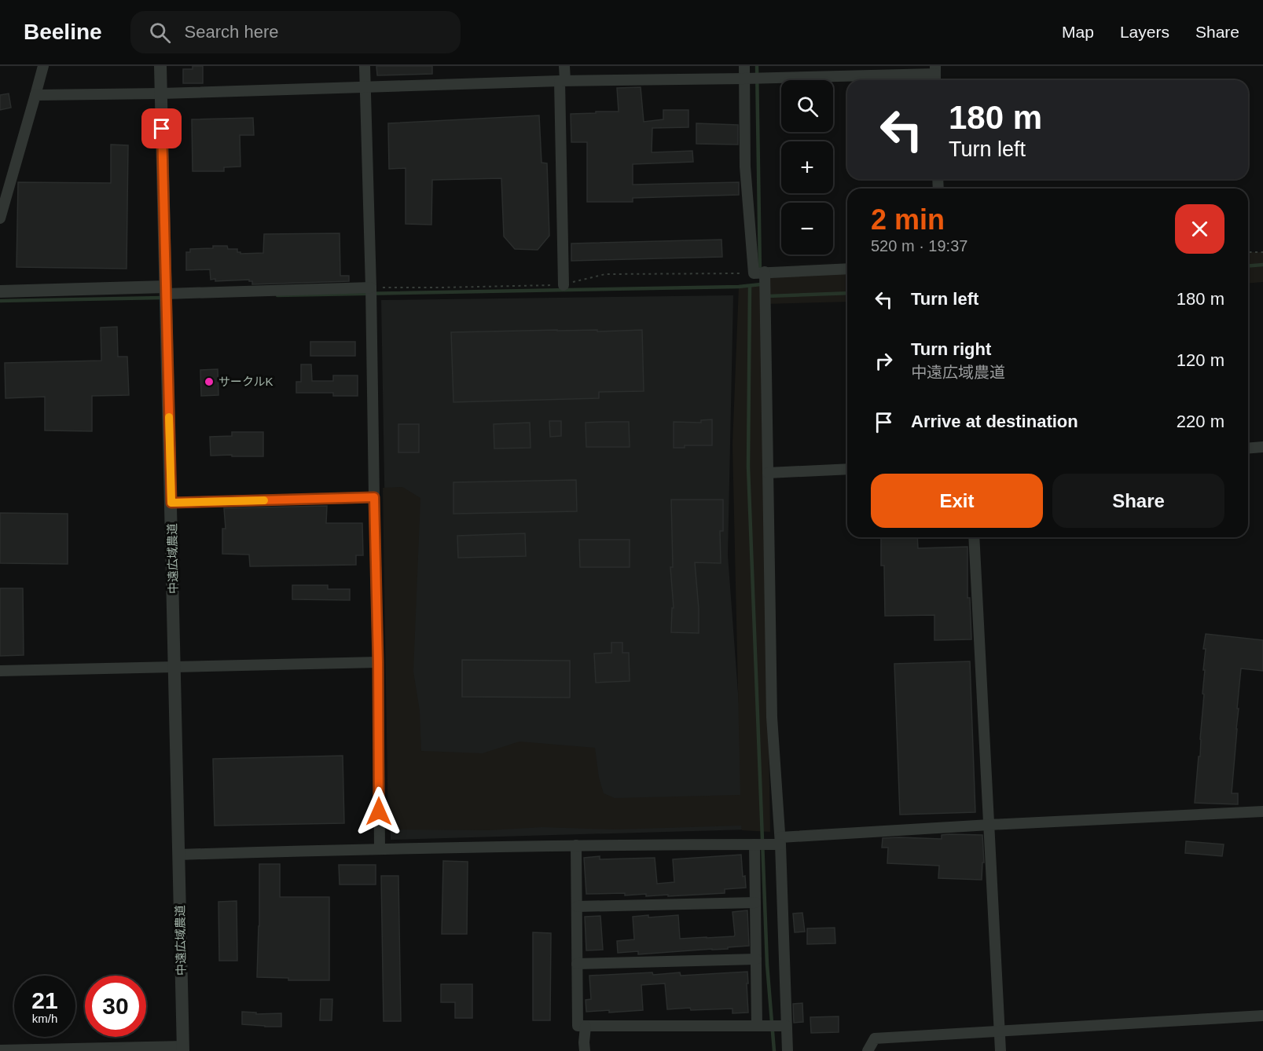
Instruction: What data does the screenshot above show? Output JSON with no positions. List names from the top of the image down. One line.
{"streets":{"street":["中遠広域農道"]},"places":["サークルK"],"page":{"header":"Beeline","search":"Search here","nav":["Map","Layers","Share"],"map_buttons":["+","−"],"turn":["180 m","Turn left"],"heading":["2 min","520 m · 19:37"],"list":[{"name":"Turn left","value":"180 m"},{"name":"Turn right","note":"中遠広域農道","value":"120 m"},{"name":"Arrive at destination","value":"220 m"}],"buttons":["Exit","Share"],"speed":"21 km/h","limit":"30"}}
